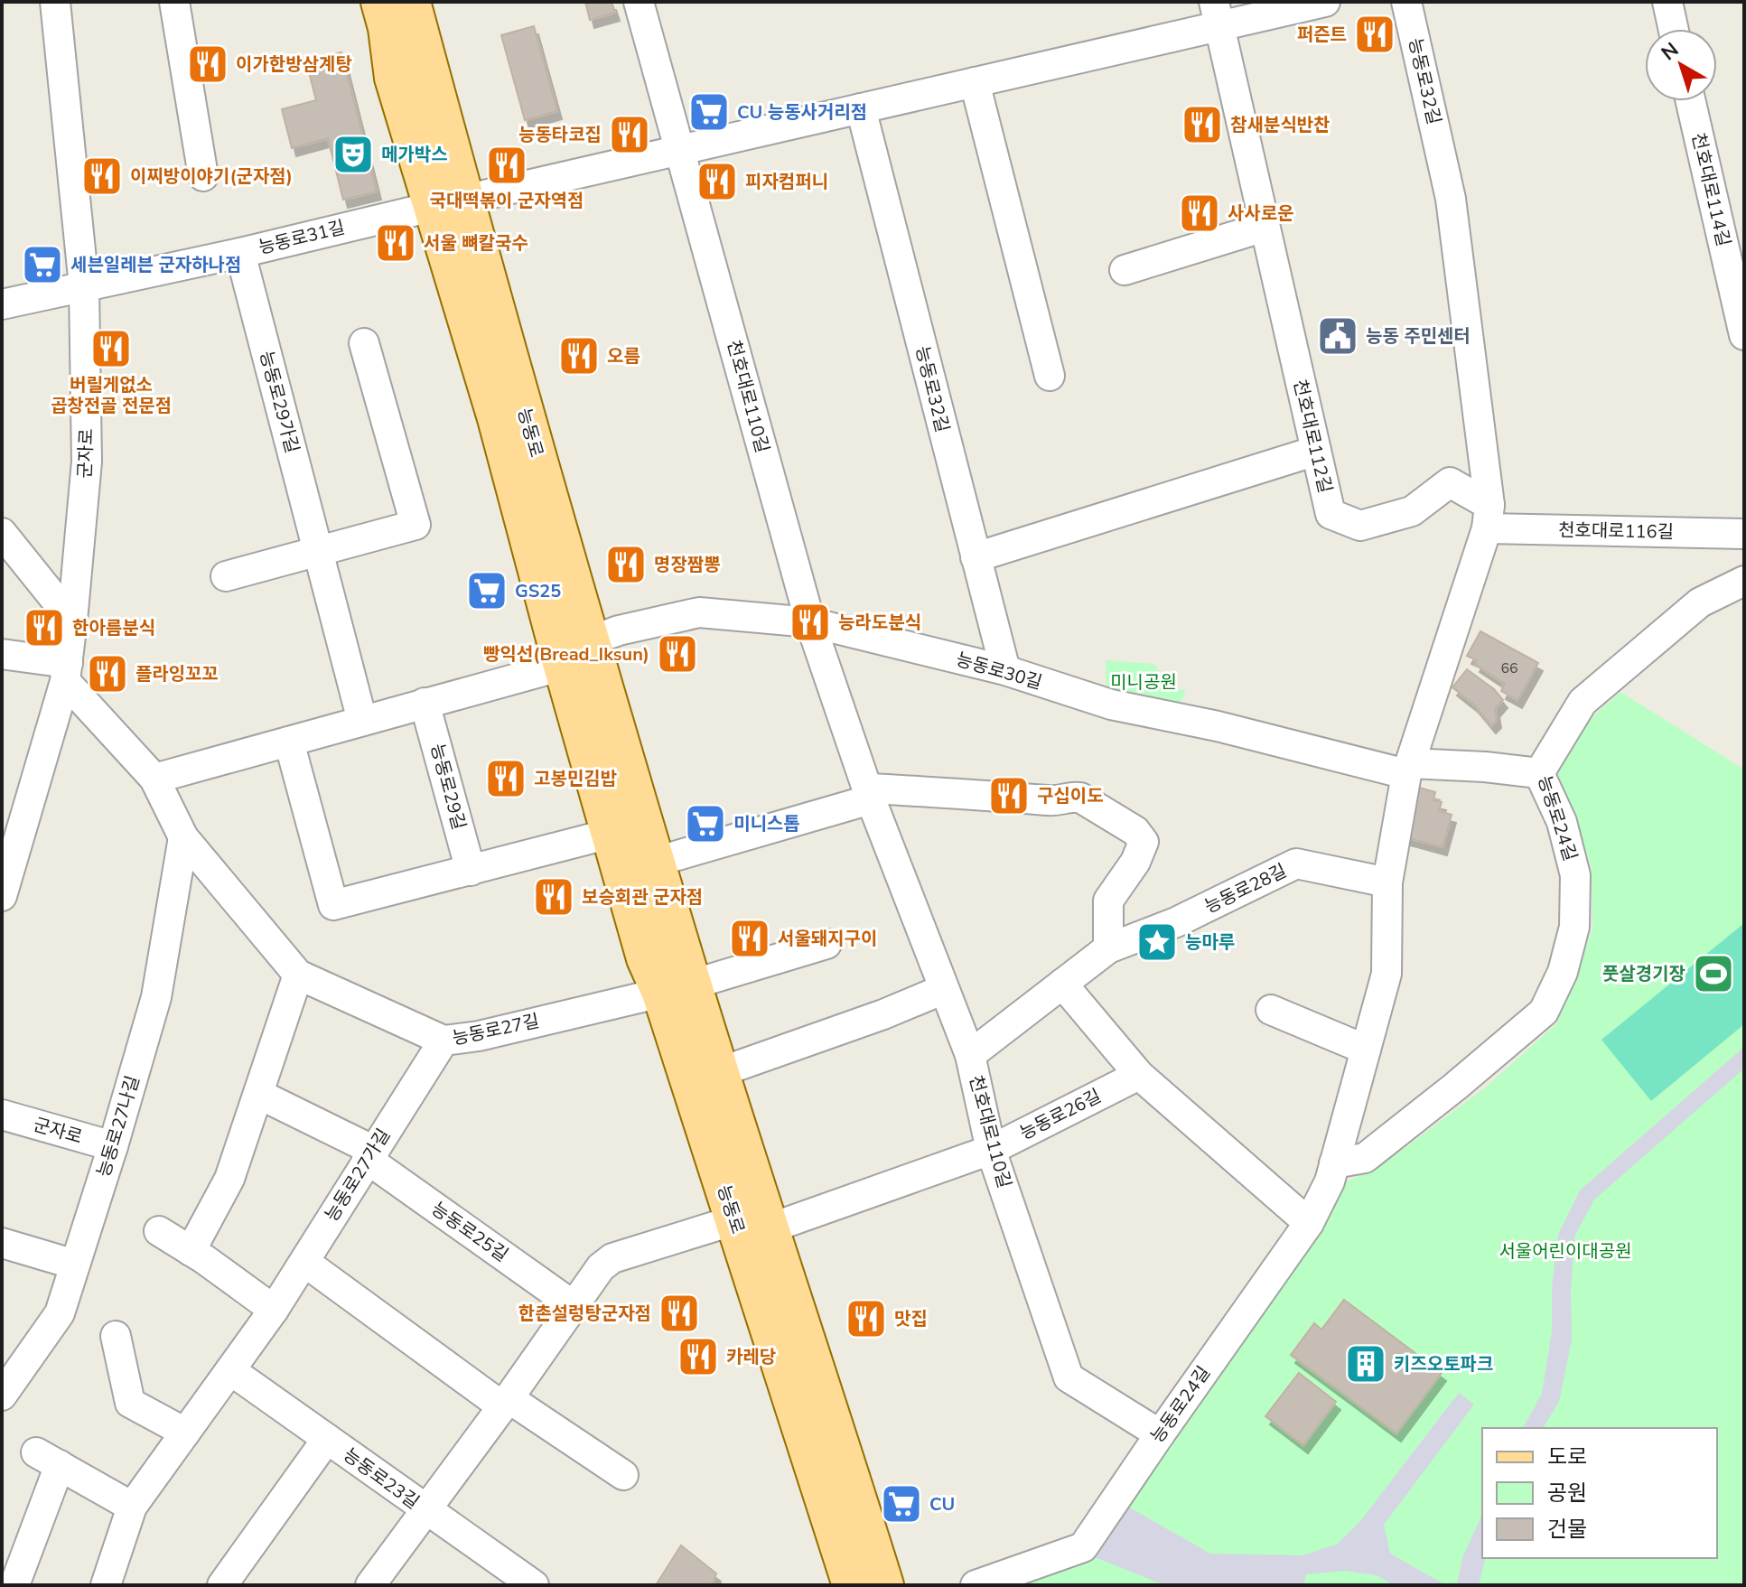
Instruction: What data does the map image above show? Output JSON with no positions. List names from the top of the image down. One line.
{"streets":{"main road":["능동로"],"street":["능동로32길","천호대로114길","능동로31길","천호대로110길","능동로29가길","천호대로112길","군자로","천호대로116길","능동로30길","능동로29길","능동로24길","능동로28길","능동로27길","능동로26길","능동로27나길","능동로27가길","능동로25길","능동로23길"]},"crossings":[["능동로32길","천호대로112길"],["능동로32길","천호대로116길"],["능동로32길","능동로30길"],["능동로32길","능동로24길"],["능동로31길","능동로29가길"],["능동로31길","능동로"],["능동로31길","군자로"],["천호대로110길","능동로30길"],["천호대로110길","능동로24길"],["천호대로110길","능동로28길"],["천호대로110길","능동로26길"],["능동로","능동로30길"],["능동로","능동로27길"],["능동로","능동로26길"],["천호대로112길","천호대로116길"],["천호대로112길","능동로24길"],["군자로","능동로27길"],["군자로","능동로27나길"],["천호대로116길","능동로24길"],["능동로30길","능동로24길"],["능동로24길","능동로28길"],["능동로27길","능동로27나길"],["능동로27길","능동로27가길"],["능동로27가길","능동로25길"],["능동로27가길","능동로23길"]],"parks":["미니공원","서울어린이대공원"],"places":{"restaurant":["퍼즌트","이가한방삼계탕","참새분식반찬","능동타코집","국대떡볶이 군자역점","이찌방이야기(군자점)","피자컴퍼니","사사로운","서울 뼈칼국수","버릴게없소 곱창전골 전문점","오름","명장짬뽕","능라도분식","한아름분식","빵익선(Bread_Iksun)","플라잉꼬꼬","고봉민김밥","구십이도","보승회관 군자점","서울돼지구이","한촌설렁탕군자점","맛집","카레당"],"supermarket":["CU 능동사거리점","세븐일레븐 군자하나점","GS25","미니스톱","CU"],"theatre":["메가박스"],"public building":["능동 주민센터"],"place":["능마루"],"sports":["풋살경기장"],"building":["키즈오토파크"]},"house_numbers":["66"],"legend":["도로","공원","건물"],"north":"top left"}
